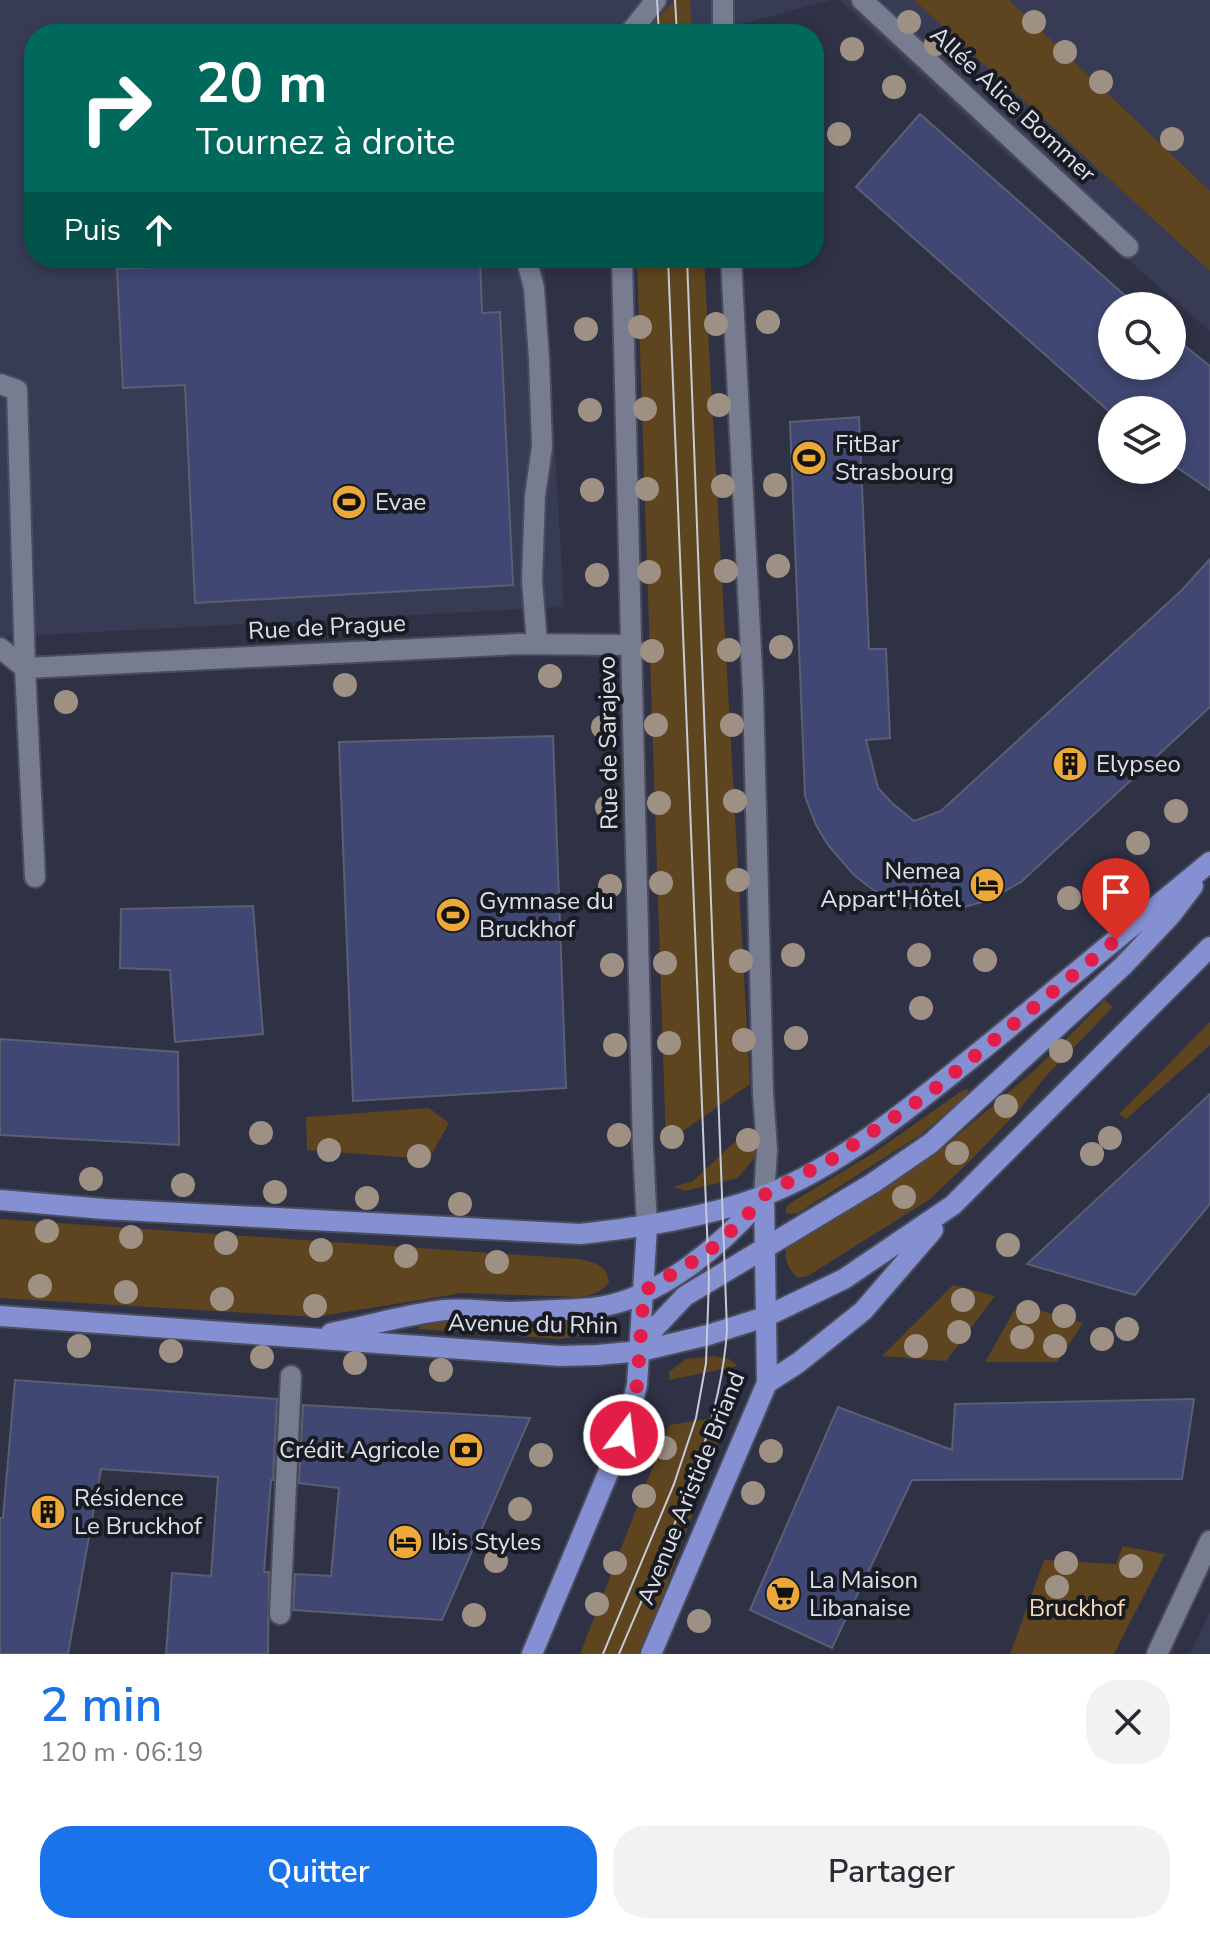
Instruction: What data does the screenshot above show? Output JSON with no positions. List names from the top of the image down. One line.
{"streets":{"main road":["Avenue du Rhin","Avenue Aristide Briand"],"street":["Allée Alice Bommer","Rue de Prague","Rue de Sarajevo"]},"crossings":[["Rue de Prague","Rue de Sarajevo"],["Avenue du Rhin","Avenue Aristide Briand"]],"parks":["Bruckhof"],"places":{"sports":["FitBar Strasbourg","Evae","Gymnase du Bruckhof"],"building":["Elypseo","Résidence Le Bruckhof"],"hotel":["Nemea Appart'Hôtel","Ibis Styles"],"bank":["Crédit Agricole"],"supermarket":["La Maison Libanaise"]},"page":{"turn":["20 m","Tournez à droite"],"then":"Puis","heading":["2 min","120 m · 06:19"],"buttons":["Quitter","Partager"]}}
